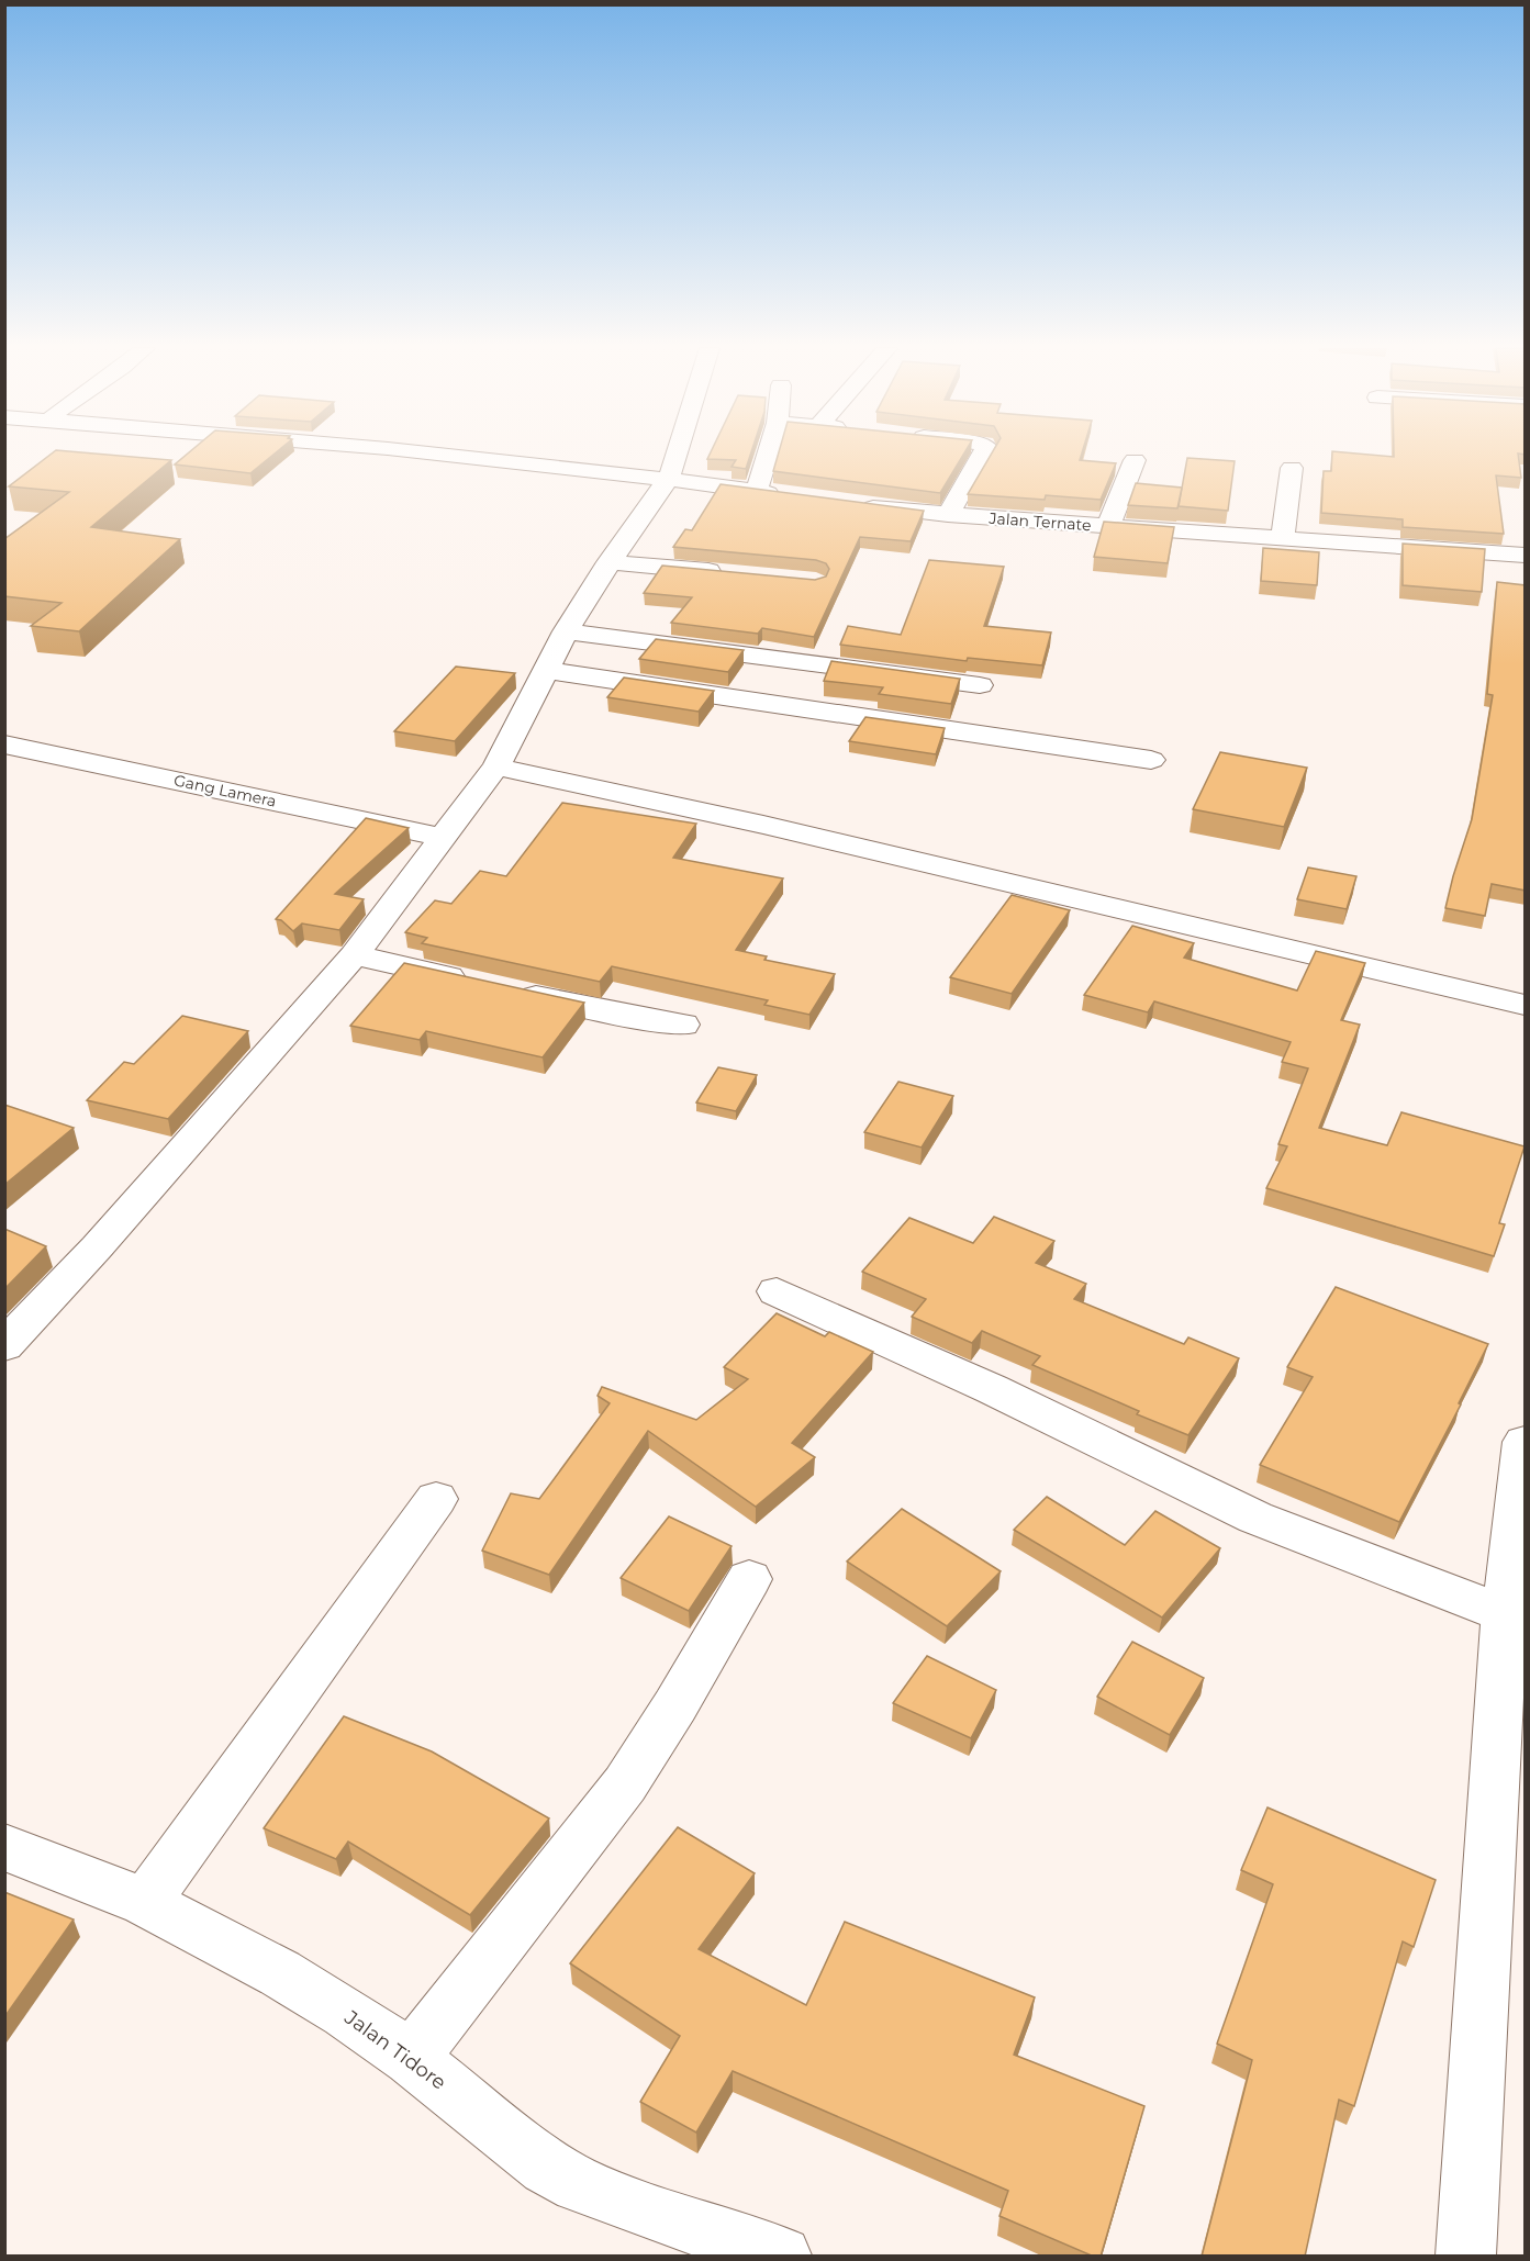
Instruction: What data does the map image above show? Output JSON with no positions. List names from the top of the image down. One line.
{"streets":{"street":["Jalan Ternate","Gang Lamera","Jalan Tidore"]}}
